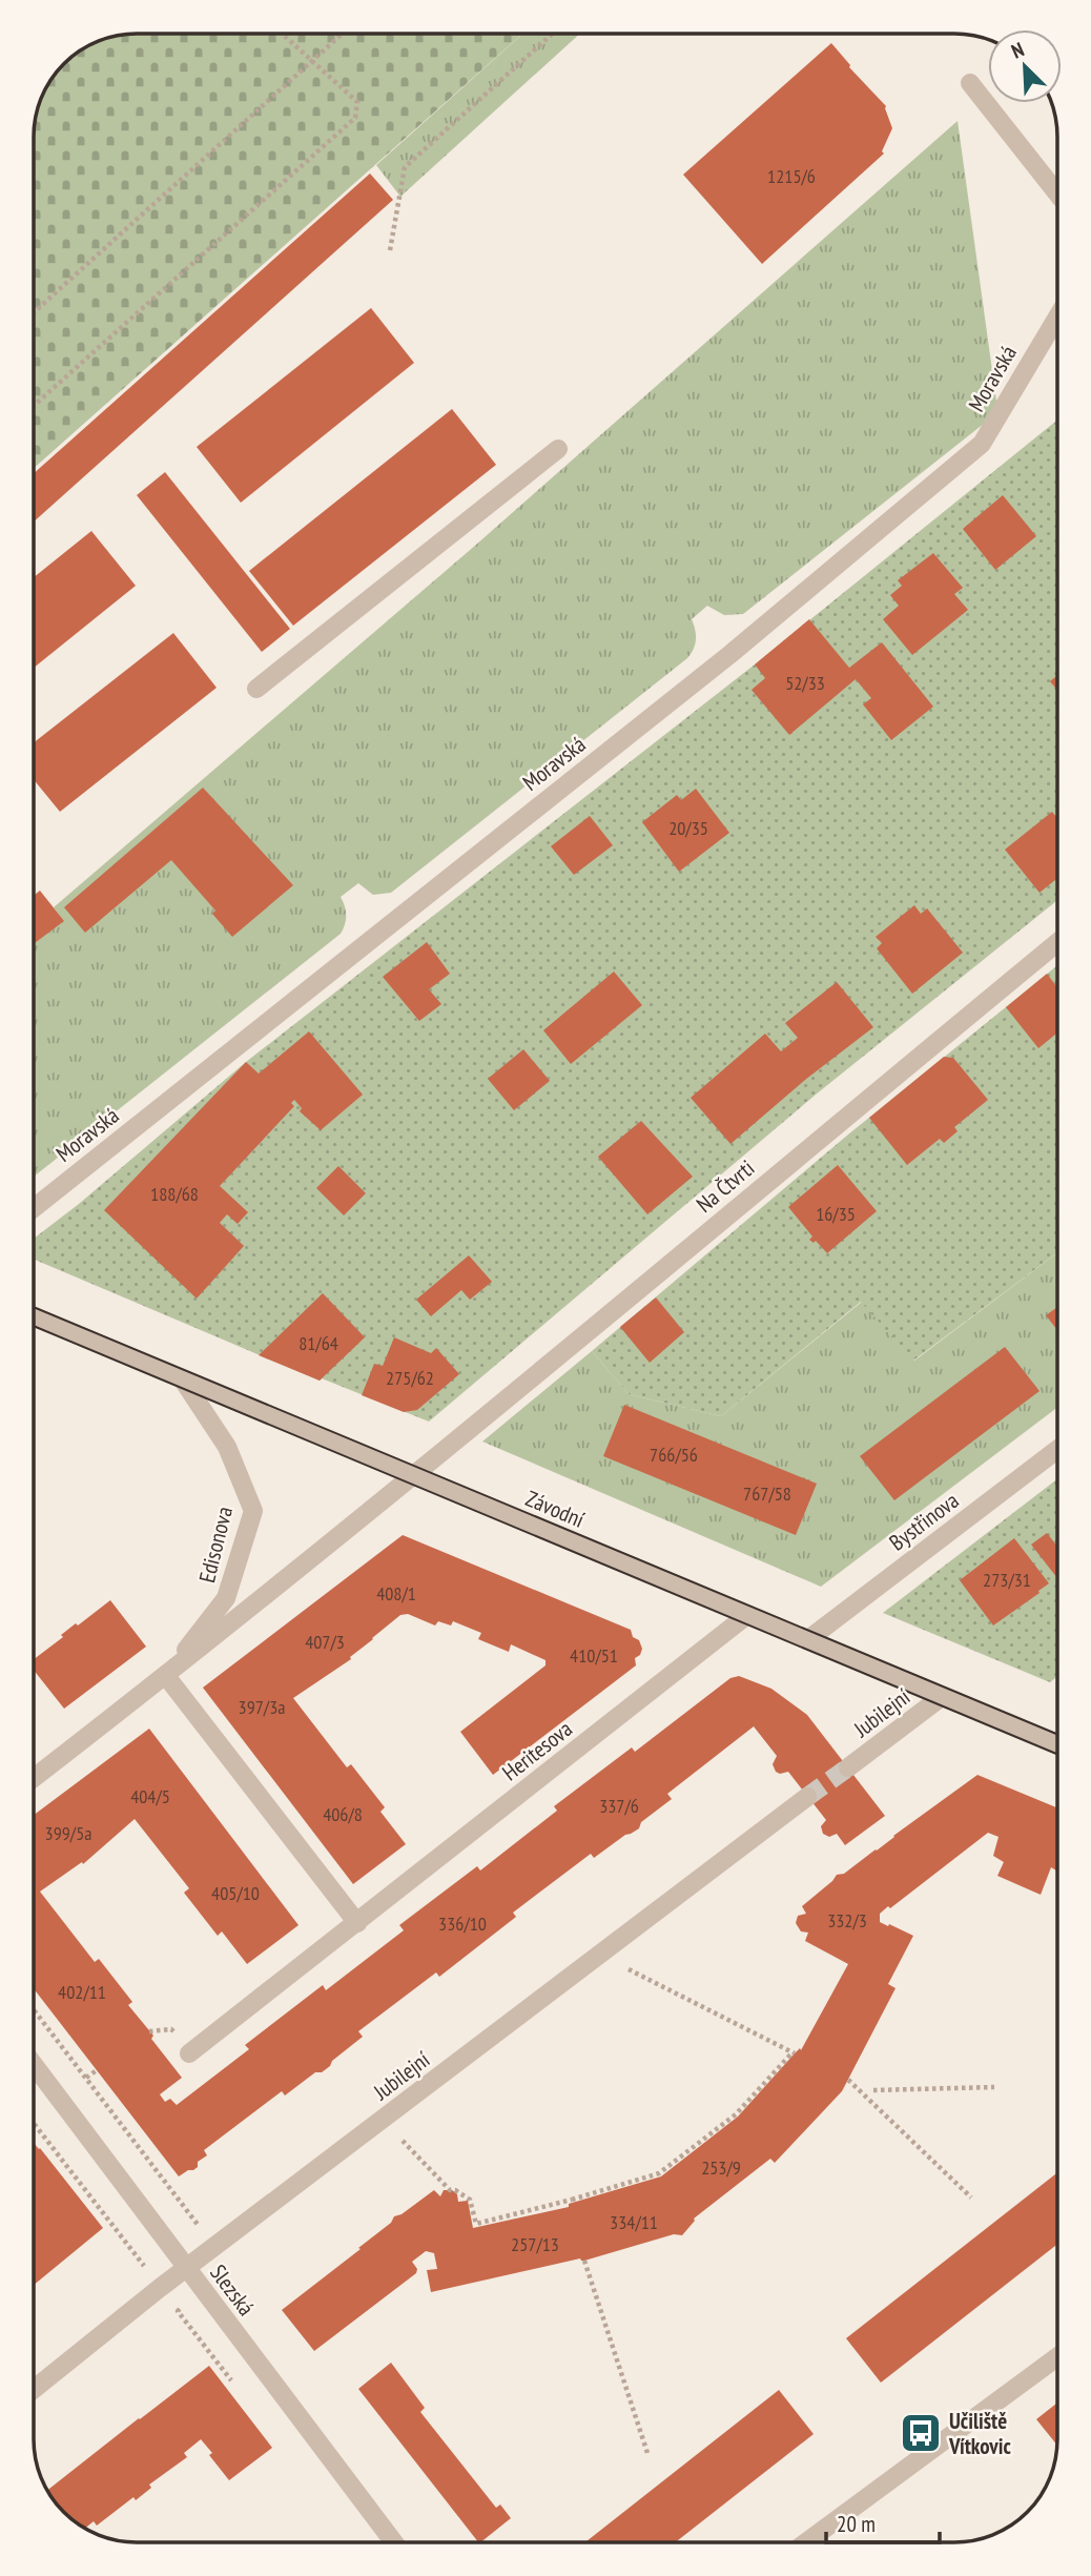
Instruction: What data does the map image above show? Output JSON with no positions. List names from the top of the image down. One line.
{"streets":{"street":["Moravská","Na Čtvrti","Závodní","Bystřinova","Edisonova","Jubilejní","Heritesova","Slezská"]},"crossings":[["Na Čtvrti","Závodní"],["Na Čtvrti","Edisonova"],["Závodní","Bystřinova"],["Závodní","Edisonova"],["Závodní","Jubilejní"],["Závodní","Heritesova"],["Jubilejní","Slezská"]],"places":{"bus stop":["Učiliště Vítkovic"]},"house_numbers":["1215/6","52/33","20/35","188/68","16/35","81/64","275/62","766/56","767/58","273/31","408/1","407/3","410/51","397/3a","404/5","337/6","406/8","399/5a","405/10","332/3","336/10","402/11","253/9","334/11","257/13"],"scale_bar":"20 m","north":"top left"}
